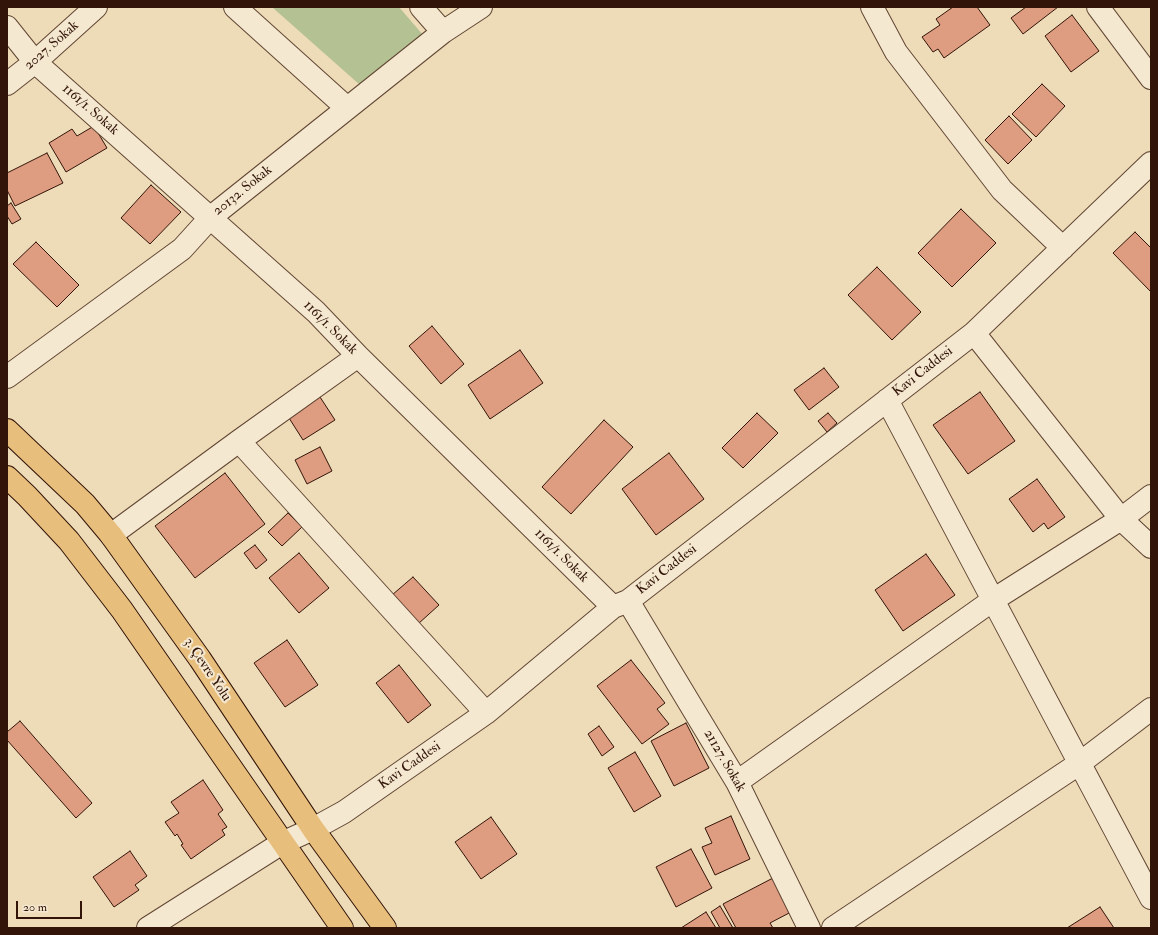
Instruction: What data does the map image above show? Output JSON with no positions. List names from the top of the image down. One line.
{"streets":{"main road":["3. Çevre Yolu"],"street":["2027. Sokak","1161/1. Sokak","20132. Sokak","Kavi Caddesi","21127. Sokak"]},"crossings":[["2027. Sokak","1161/1. Sokak"],["1161/1. Sokak","20132. Sokak"],["1161/1. Sokak","Kavi Caddesi"],["1161/1. Sokak","21127. Sokak"],["Kavi Caddesi","3. Çevre Yolu"],["Kavi Caddesi","21127. Sokak"]],"scale_bar":"20 m"}
